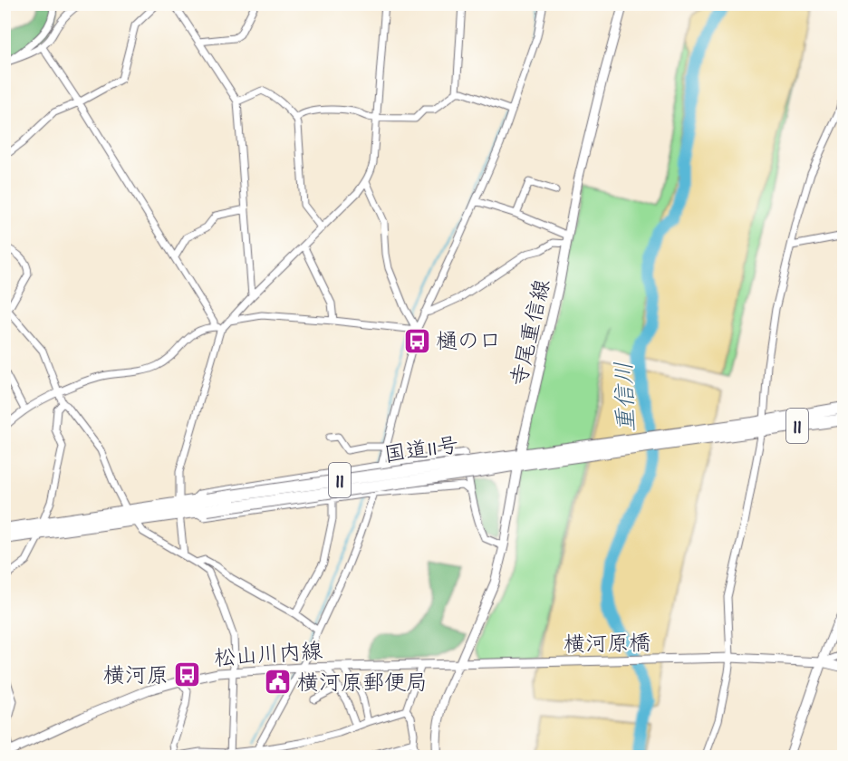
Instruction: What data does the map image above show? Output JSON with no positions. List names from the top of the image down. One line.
{"streets":{"highway":["11","国道11号"],"main road":["寺尾重信線","横河原橋","松山川内線"]},"crossings":[["寺尾重信線","国道11号"],["寺尾重信線","松山川内線"],["横河原橋","松山川内線"]],"water":["重信川"],"places":{"bus stop":["樋の口","横河原"],"public building":["横河原郵便局"]}}
